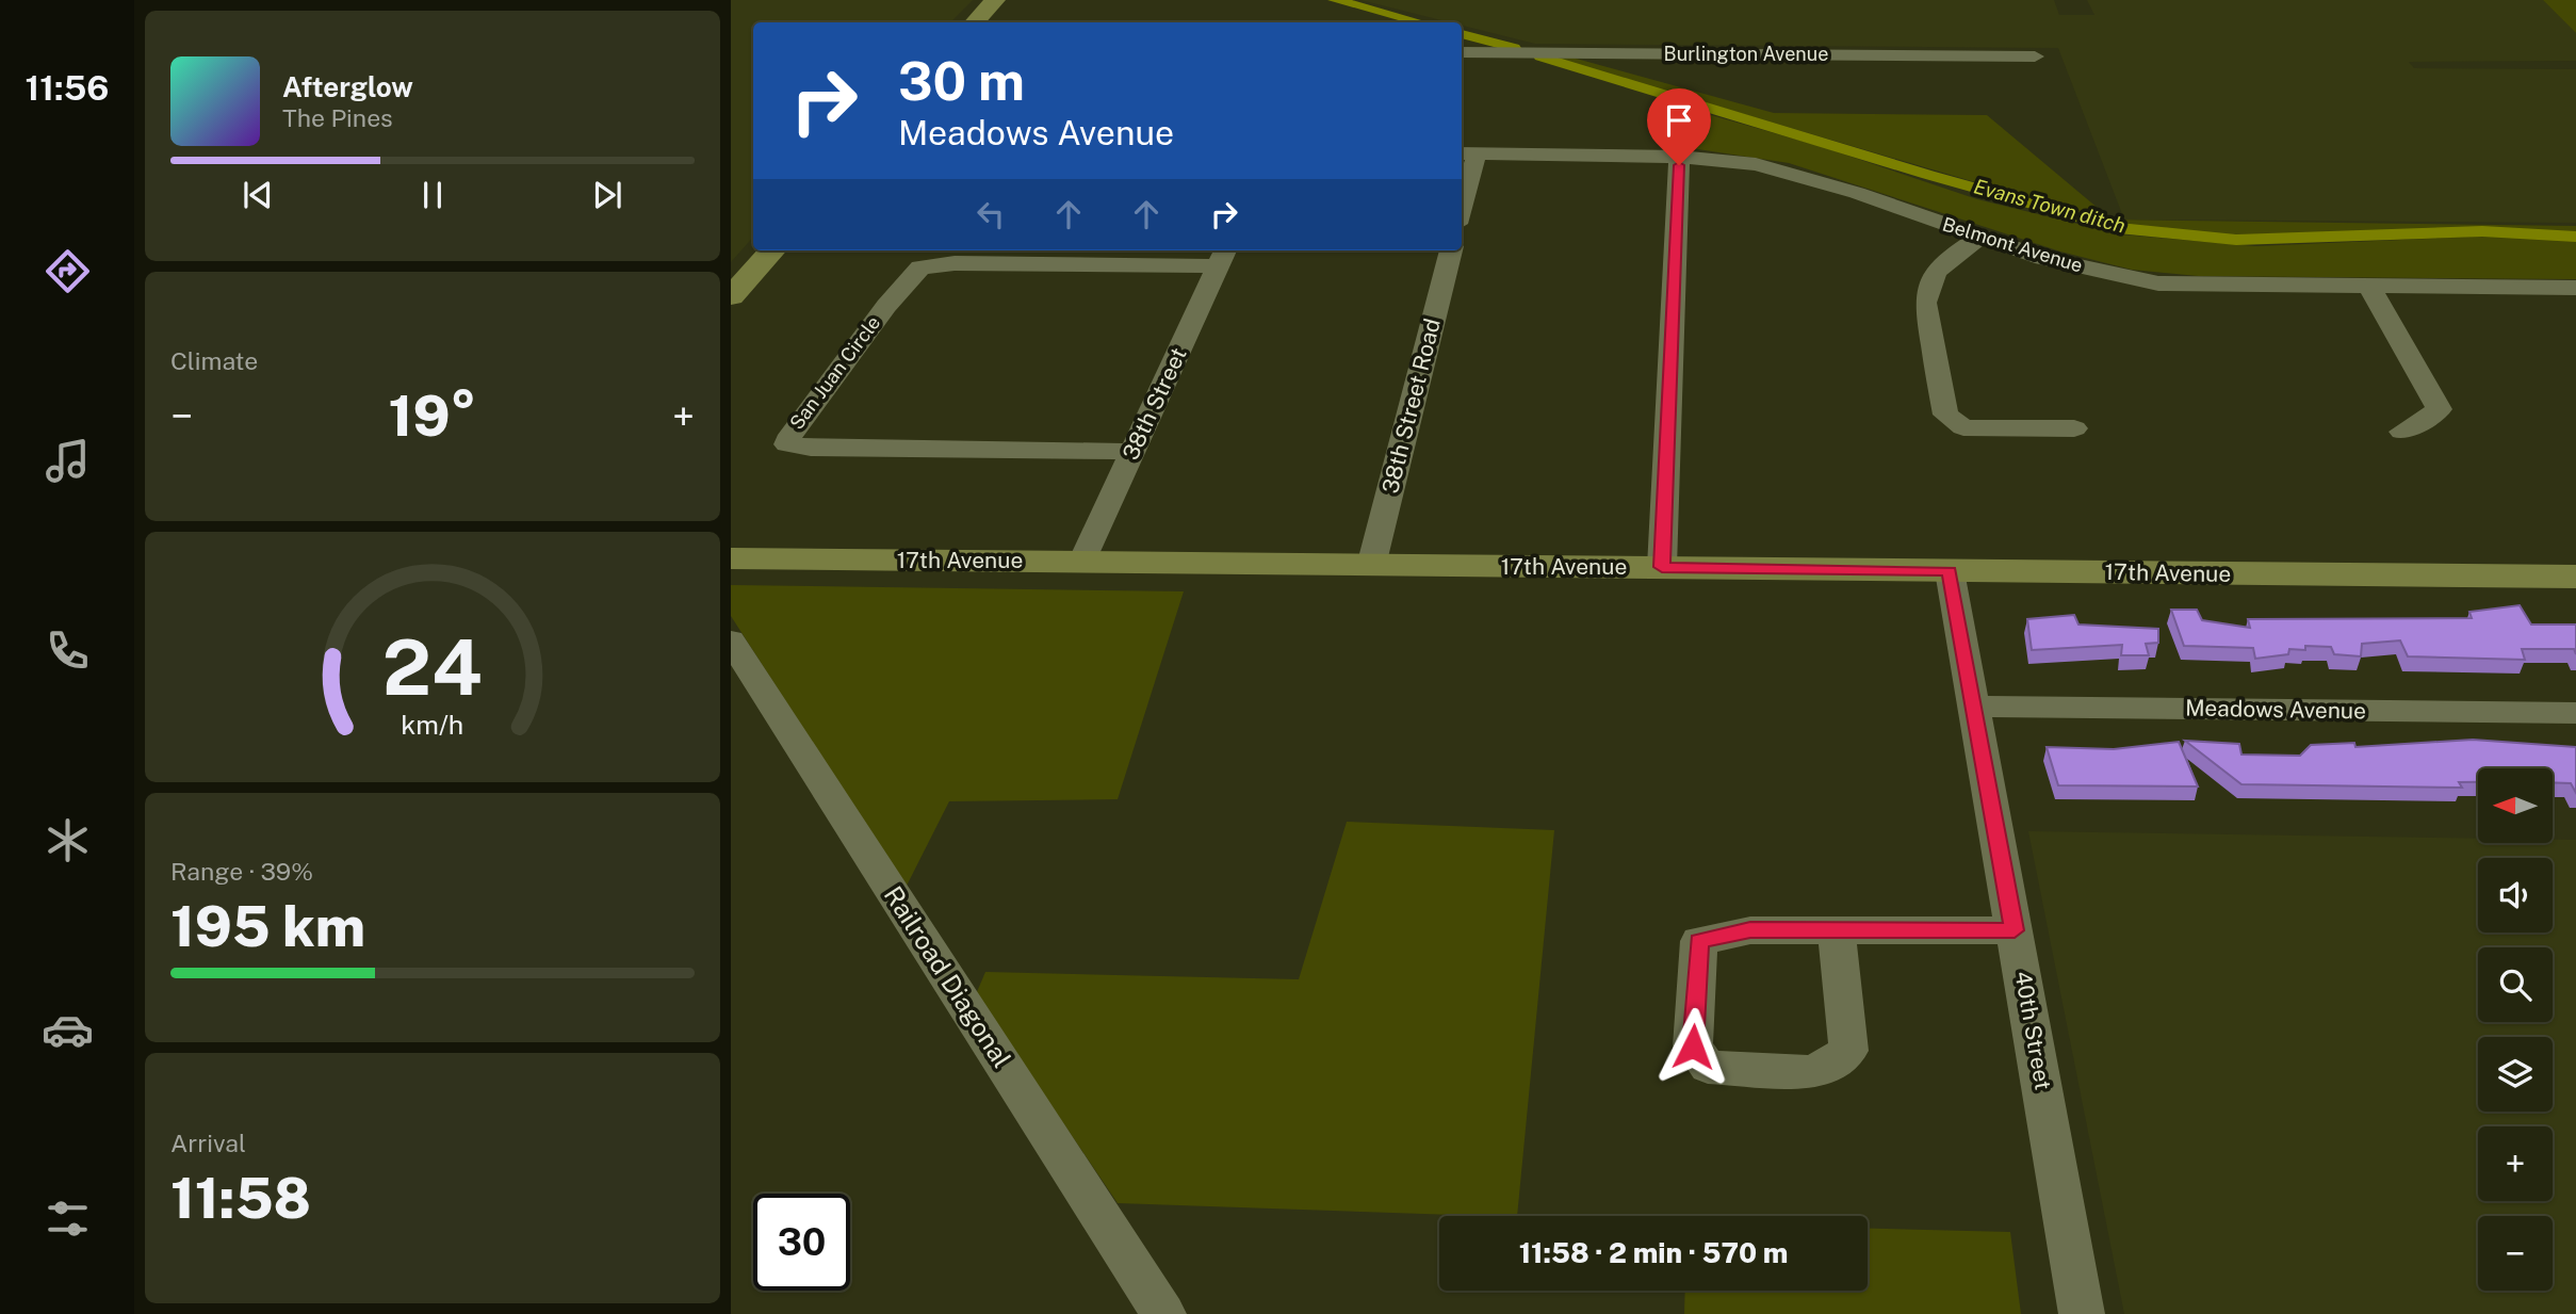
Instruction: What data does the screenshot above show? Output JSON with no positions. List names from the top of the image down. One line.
{"streets":{"main road":["17th Avenue"],"street":["Burlington Avenue","Belmont Avenue","San Juan Circle","38th Street","38th Street Road","Meadows Avenue","Railroad Diagonal","40th Street"]},"crossings":[["San Juan Circle","38th Street"],["38th Street","17th Avenue"],["38th Street Road","17th Avenue"],["17th Avenue","40th Street"],["Meadows Avenue","40th Street"]],"water":["Evans Town ditch"],"north":"left","page":{"tabs":"11:56","turn":["30 m","Meadows Avenue"],"song":["Afterglow","The Pines"],"tile":["Climate",["Range · 39%","195 km"],["Arrival","11:58"]],"heat":["−","19°","+"],"map_buttons":["+","−"],"limit":"30","trip":"11:58 · 2 min · 570 m","gauge":["24","km/h"]}}
